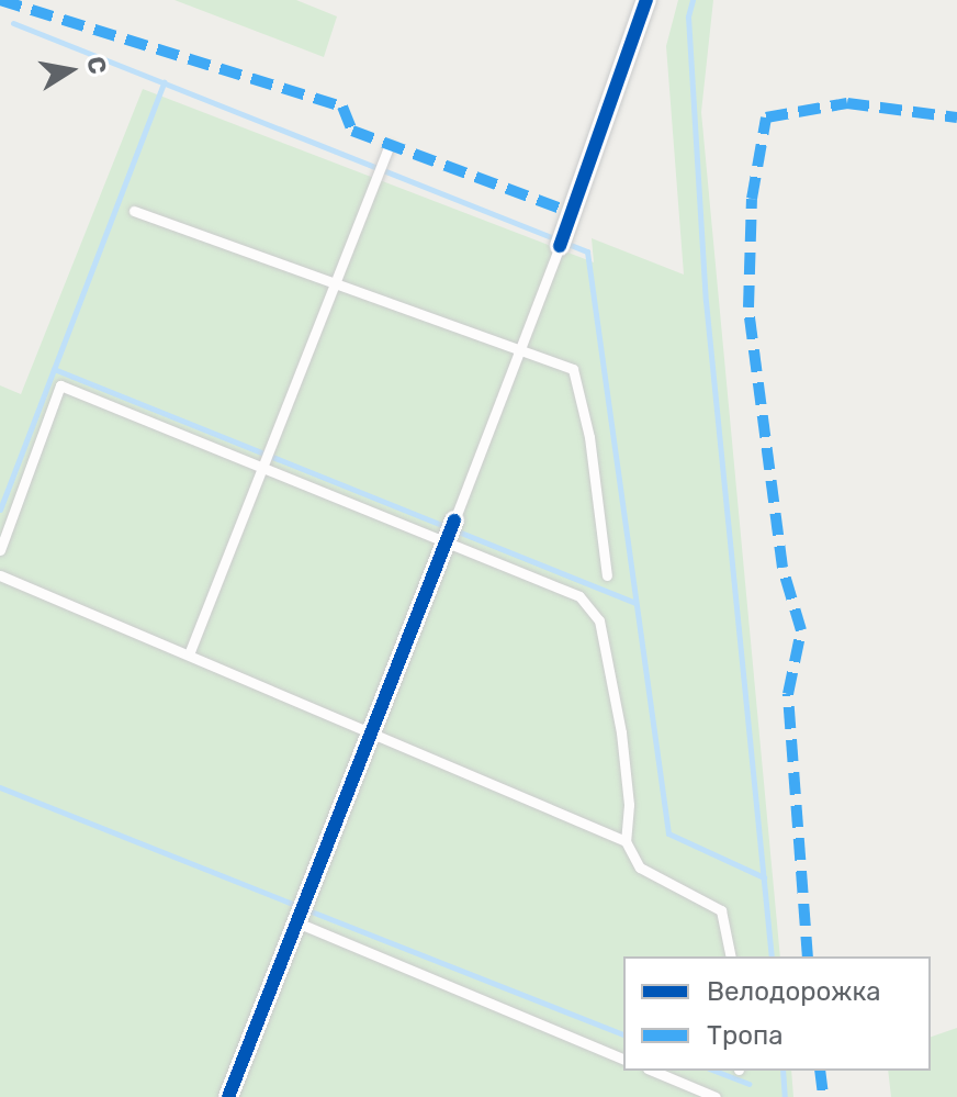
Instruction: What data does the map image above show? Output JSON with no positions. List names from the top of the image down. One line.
{"legend":["Велодорожка","Тропа"],"north":"right"}
